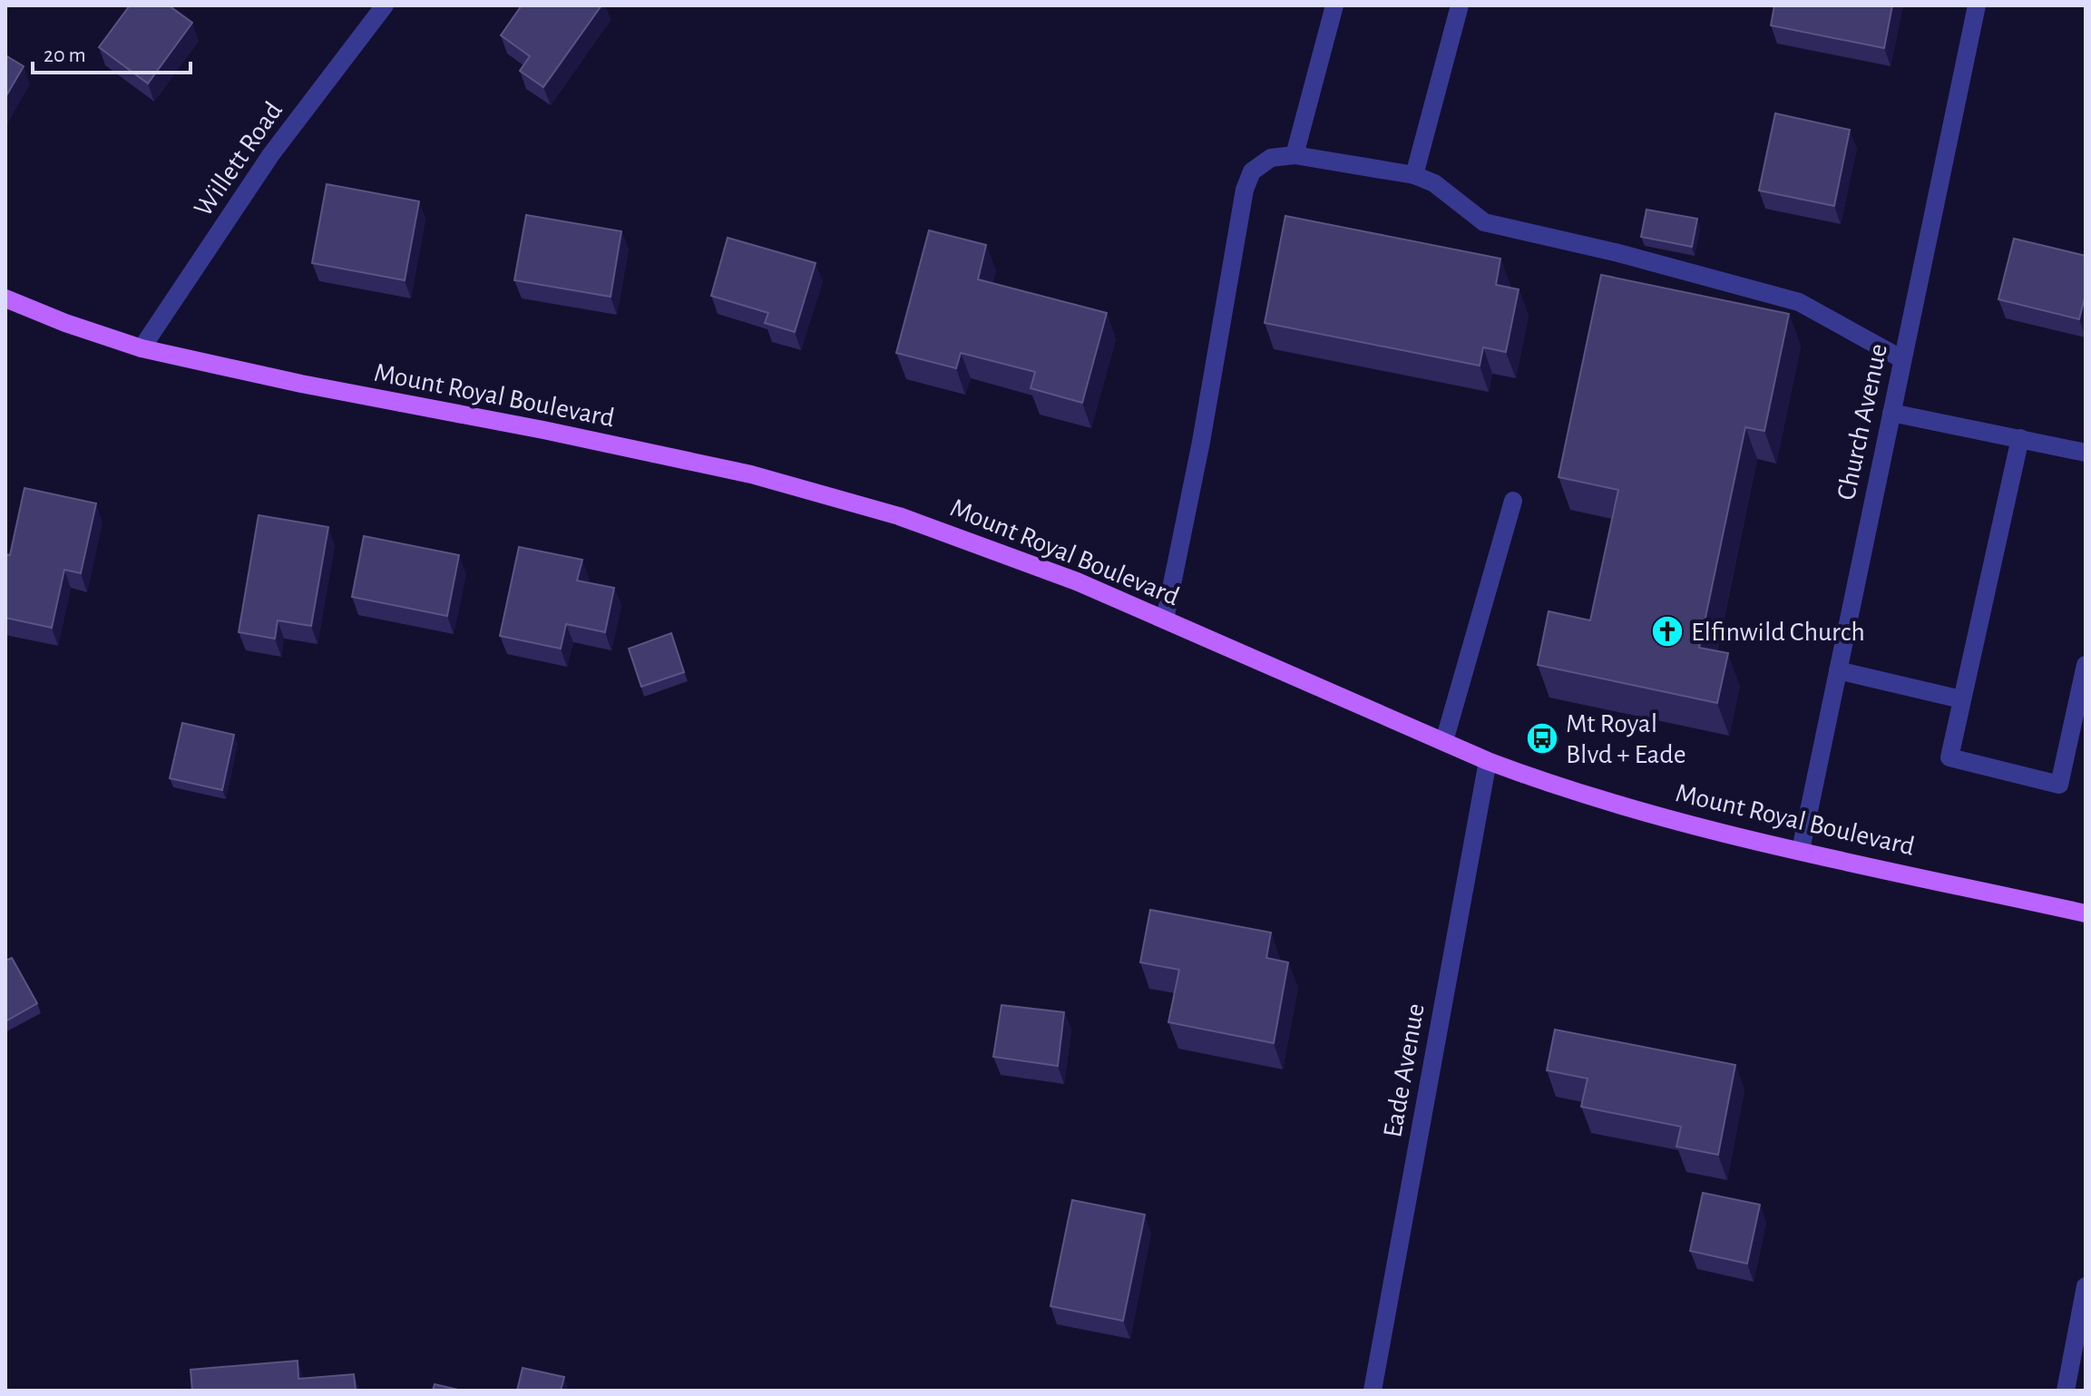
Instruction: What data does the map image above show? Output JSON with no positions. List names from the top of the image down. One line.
{"streets":{"main road":["Mount Royal Boulevard"],"street":["Willett Road","Church Avenue","Eade Avenue"]},"crossings":[["Willett Road","Mount Royal Boulevard"],["Mount Royal Boulevard","Church Avenue"],["Mount Royal Boulevard","Eade Avenue"]],"places":{"church":["Elfinwild Church"],"bus stop":["Mt Royal Blvd + Eade"]},"scale_bar":"20 m"}
